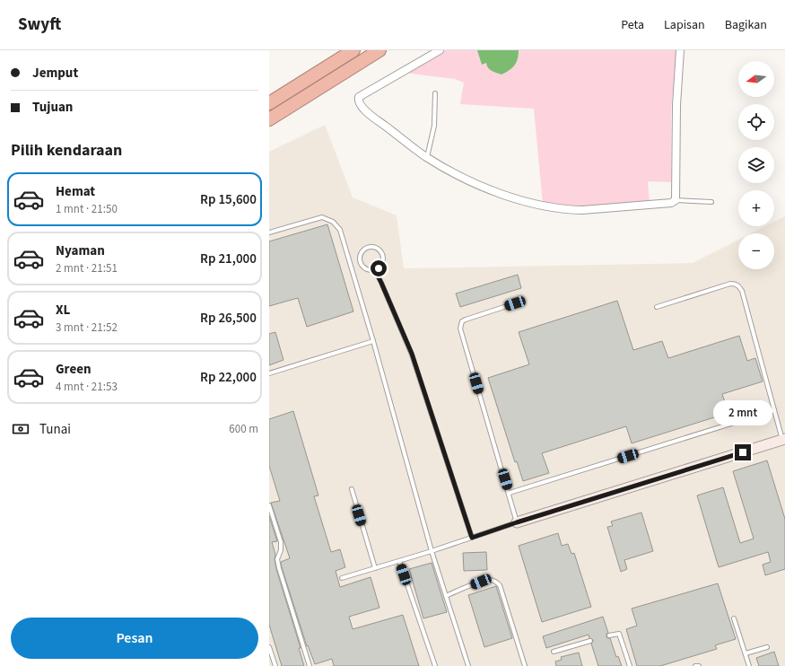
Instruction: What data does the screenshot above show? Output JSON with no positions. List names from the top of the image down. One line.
{"north":"left","page":{"header":"Swyft","nav":["Peta","Lapisan","Bagikan"],"banner":["Jemput","Tujuan"],"map_buttons":["+","−"],"heading":"Pilih kendaraan","list":[{"name":"Hemat","note":"1 mnt · 21:50","value":"Rp 15,600"},{"name":"Nyaman","note":"2 mnt · 21:51","value":"Rp 21,000"},{"name":"XL","note":"3 mnt · 21:52","value":"Rp 26,500"},{"name":"Green","note":"4 mnt · 21:53","value":"Rp 22,000"}],"bubble":"2 mnt","pay":["Tunai","600 m"],"buttons":"Pesan"}}
